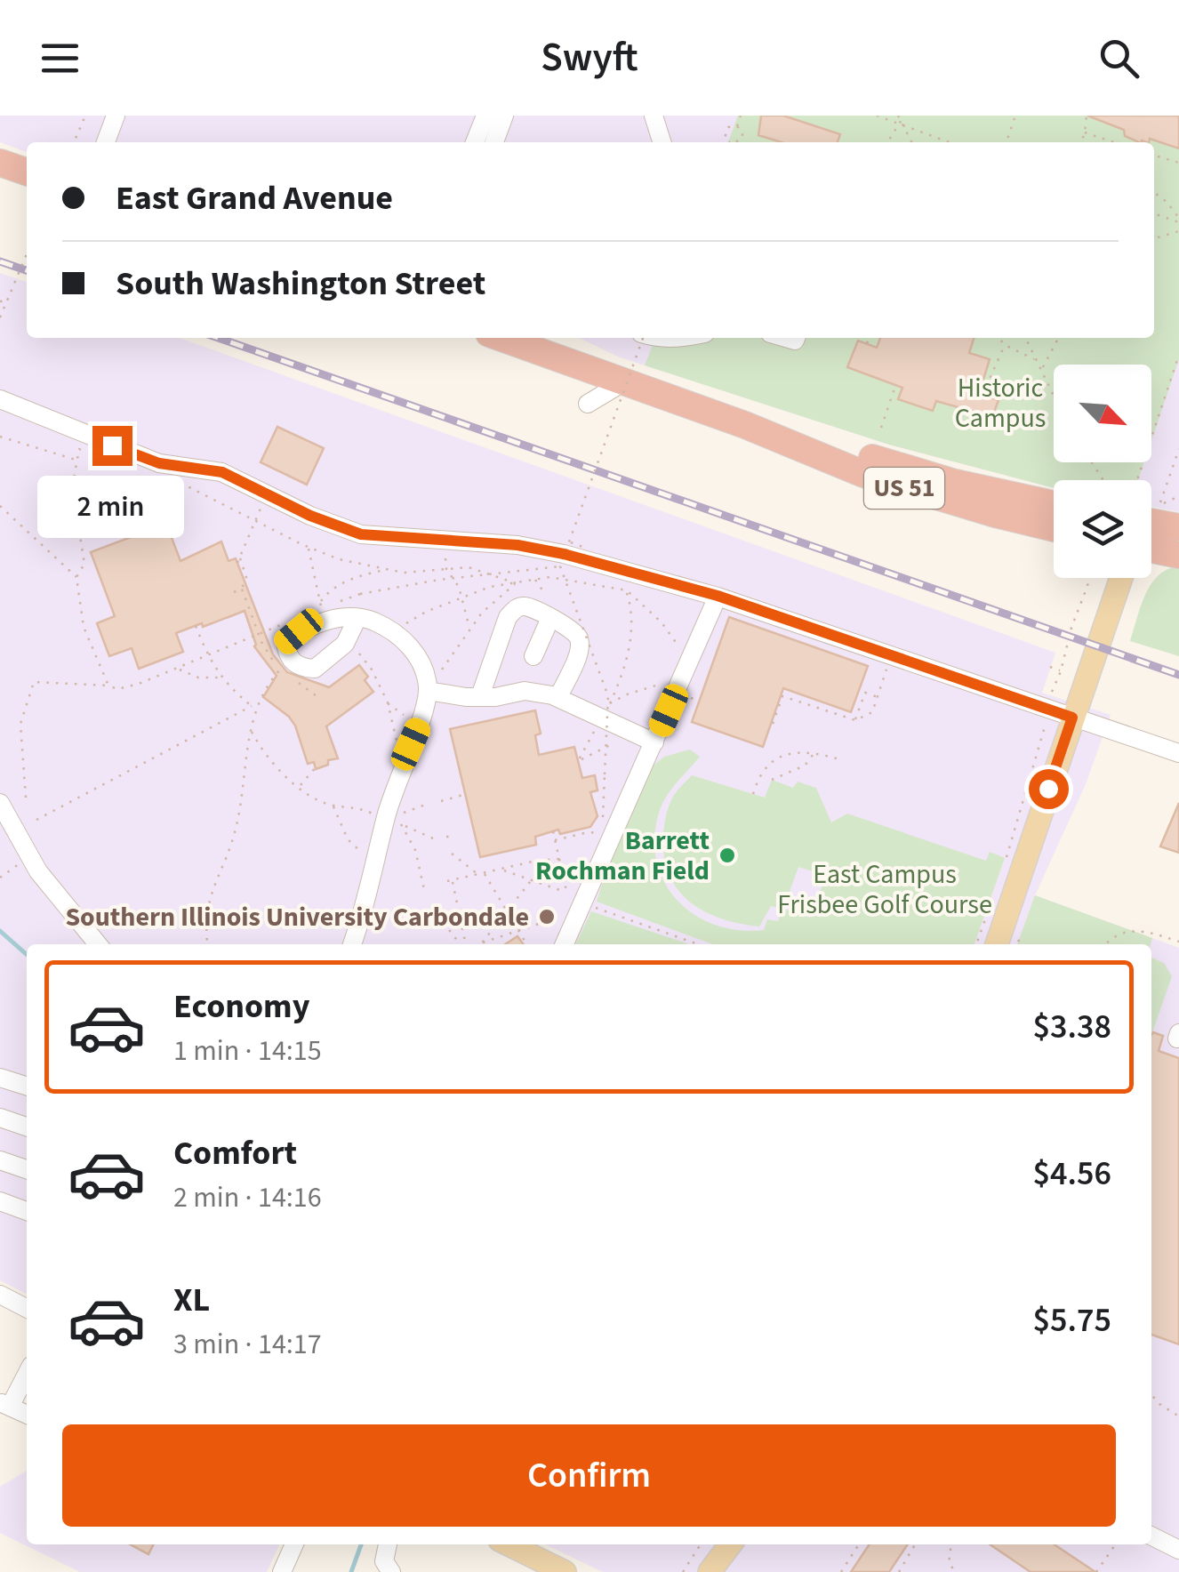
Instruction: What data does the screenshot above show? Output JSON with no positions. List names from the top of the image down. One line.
{"streets":{"highway":["US 51"]},"parks":["Historic Campus","East Campus Frisbee Golf Course"],"places":["Barrett Rochman Field","Southern Illinois University Carbondale"],"north":"bottom right","page":{"header":"Swyft","banner":["East Grand Avenue","South Washington Street"],"bubble":"2 min","list":[{"name":"Economy","note":"1 min · 14:15","value":"$3.38"},{"name":"Comfort","note":"2 min · 14:16","value":"$4.56"},{"name":"XL","note":"3 min · 14:17","value":"$5.75"}],"buttons":"Confirm"}}
